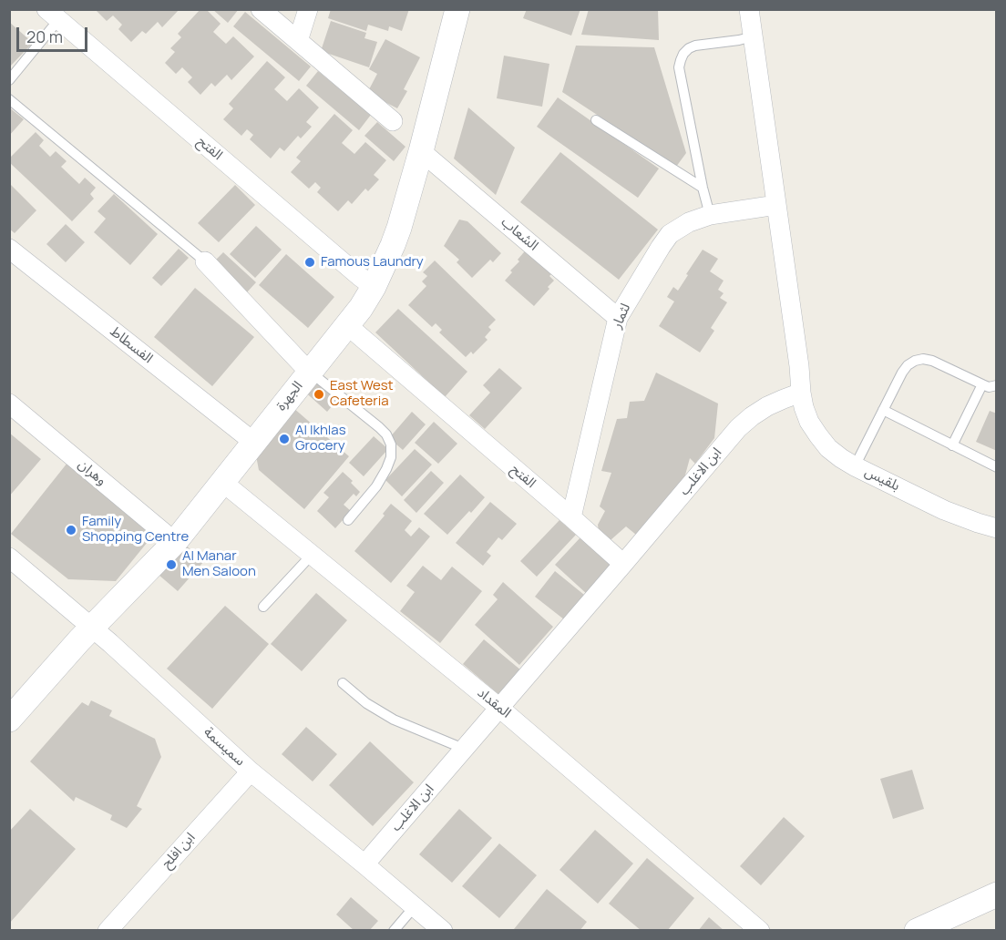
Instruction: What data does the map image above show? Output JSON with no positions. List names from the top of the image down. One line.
{"streets":{"street":["الفتح","الشعاب","لثمار","الفسطاط","الجهرة","ابن الاغلب","وهران","بلقيس","المقداد","سميسمة","ابن افلح"]},"crossings":[["الفتح","لثمار"],["الفتح","الجهرة"],["الفتح","ابن الاغلب"],["الشعاب","لثمار"],["الشعاب","الجهرة"],["الفسطاط","الجهرة"],["الجهرة","وهران"],["الجهرة","المقداد"],["الجهرة","سميسمة"],["ابن الاغلب","بلقيس"],["ابن الاغلب","المقداد"],["ابن الاغلب","سميسمة"],["سميسمة","ابن افلح"]],"places":["Famous Laundry","East West Cafeteria","Al Ikhlas Grocery","Family Shopping Centre","Al Manar Men Saloon"],"scale_bar":"20 m"}
